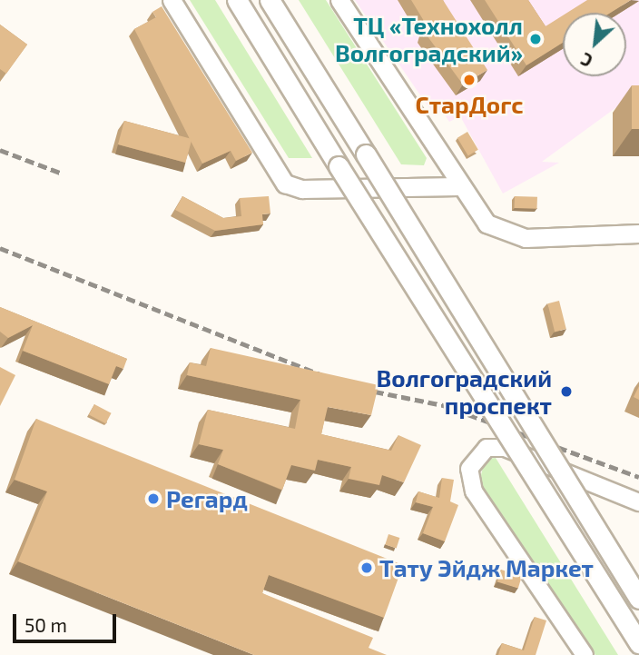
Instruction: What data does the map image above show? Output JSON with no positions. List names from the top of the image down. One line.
{"places":["ТЦ «Технохолл Волгоградский»","СтарДогс","Волгоградский проспект","Регард","Тату Эйдж Маркет"],"scale_bar":"50 m","north":"bottom left"}
